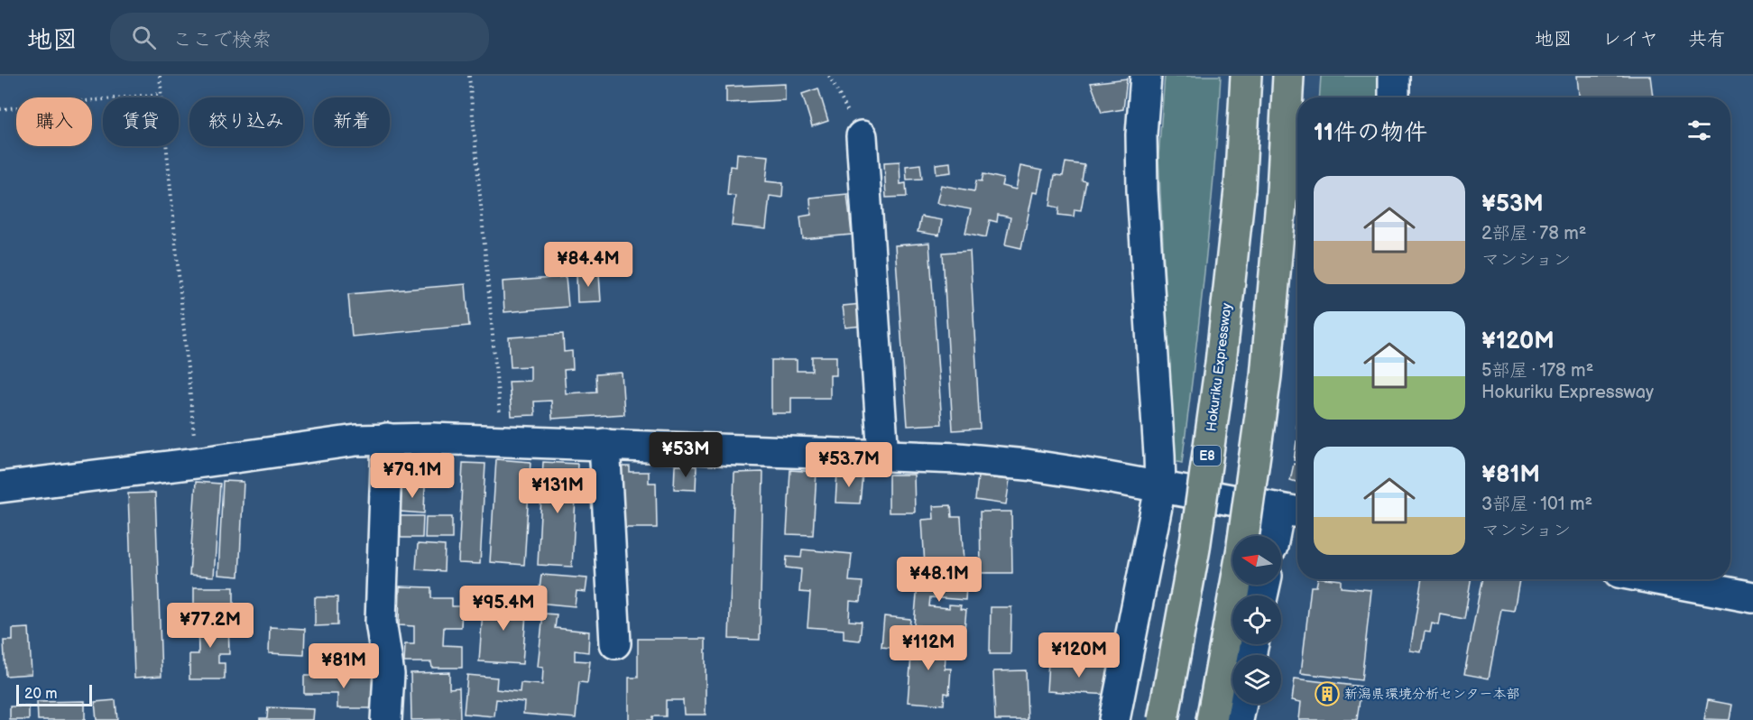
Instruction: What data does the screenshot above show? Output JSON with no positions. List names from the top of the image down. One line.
{"streets":{"highway":["Hokuriku Expressway","E8"]},"places":{"building":["新潟県環境分析センター本部"]},"scale_bar":"20 m","north":"left","page":{"header":"地図","search":"ここで検索","nav":["地図","レイヤ","共有"],"chip":["購入","賃貸","絞り込み","新着"],"heading":"11件の物件","list":[{"name":"¥53M","note":"2部屋 · 78 m² · マンション"},{"name":"¥120M","note":"5部屋 · 178 m² · Hokuriku Expressway"},{"name":"¥81M","note":"3部屋 · 101 m² · マンション"}],"price":["¥84.4M","¥53M","¥53.7M","¥79.1M","¥131M","¥48.1M","¥95.4M","¥77.2M","¥112M","¥120M","¥81M"],"scale":"20 m"}}
